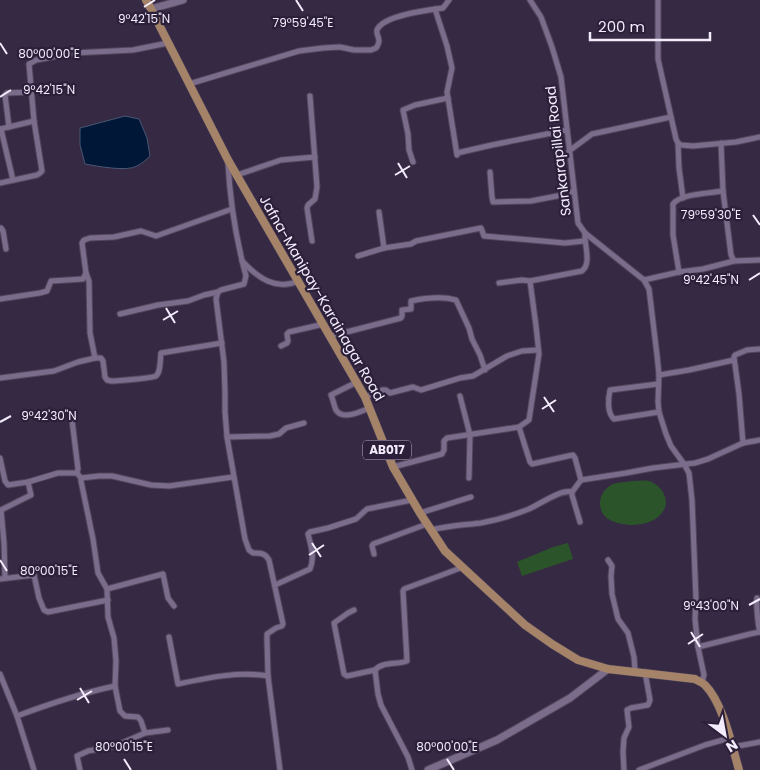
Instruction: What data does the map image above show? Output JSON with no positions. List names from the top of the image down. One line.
{"streets":{"main road":["Jafna-Manipay-Karainagar Road","AB017"],"street":["Sankarapillai Road"]},"scale_bar":"200 m","north":"bottom right","coordinates":["9°42'15\"N","79°59'45\"E","80°00'00\"E","79°59'30\"E","9°42'45\"N","9°42'30\"N","80°00'15\"E","9°43'00\"N"]}
